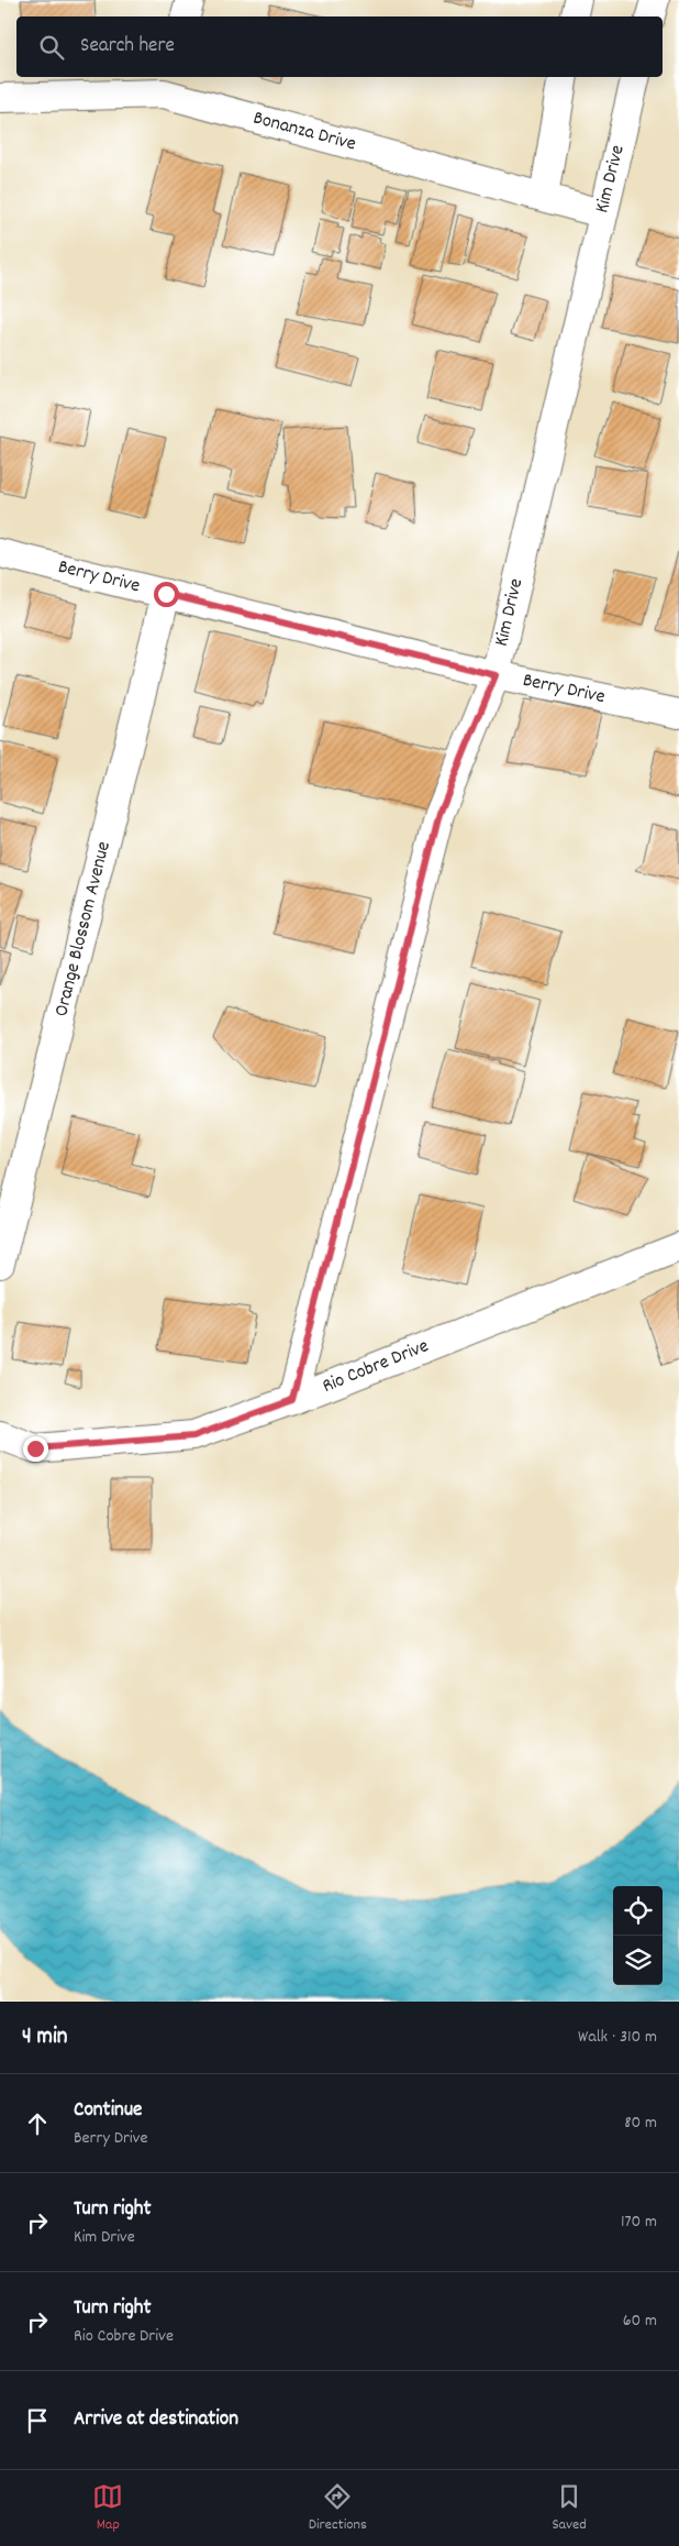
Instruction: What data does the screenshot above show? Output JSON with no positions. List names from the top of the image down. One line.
{"streets":{"street":["Bonanza Drive","Kim Drive","Berry Drive","Orange Blossom Avenue","Rio Cobre Drive"]},"crossings":[["Bonanza Drive","Kim Drive"],["Kim Drive","Berry Drive"],["Kim Drive","Rio Cobre Drive"],["Berry Drive","Orange Blossom Avenue"]],"page":{"search":"Search here","heading":["4 min","Walk · 310 m"],"list":[["Continue","Berry Drive","80 m"],["Turn right","Kim Drive","170 m"],["Turn right","Rio Cobre Drive","60 m"],"Arrive at destination"],"nav":["Map","Directions","Saved"]}}
